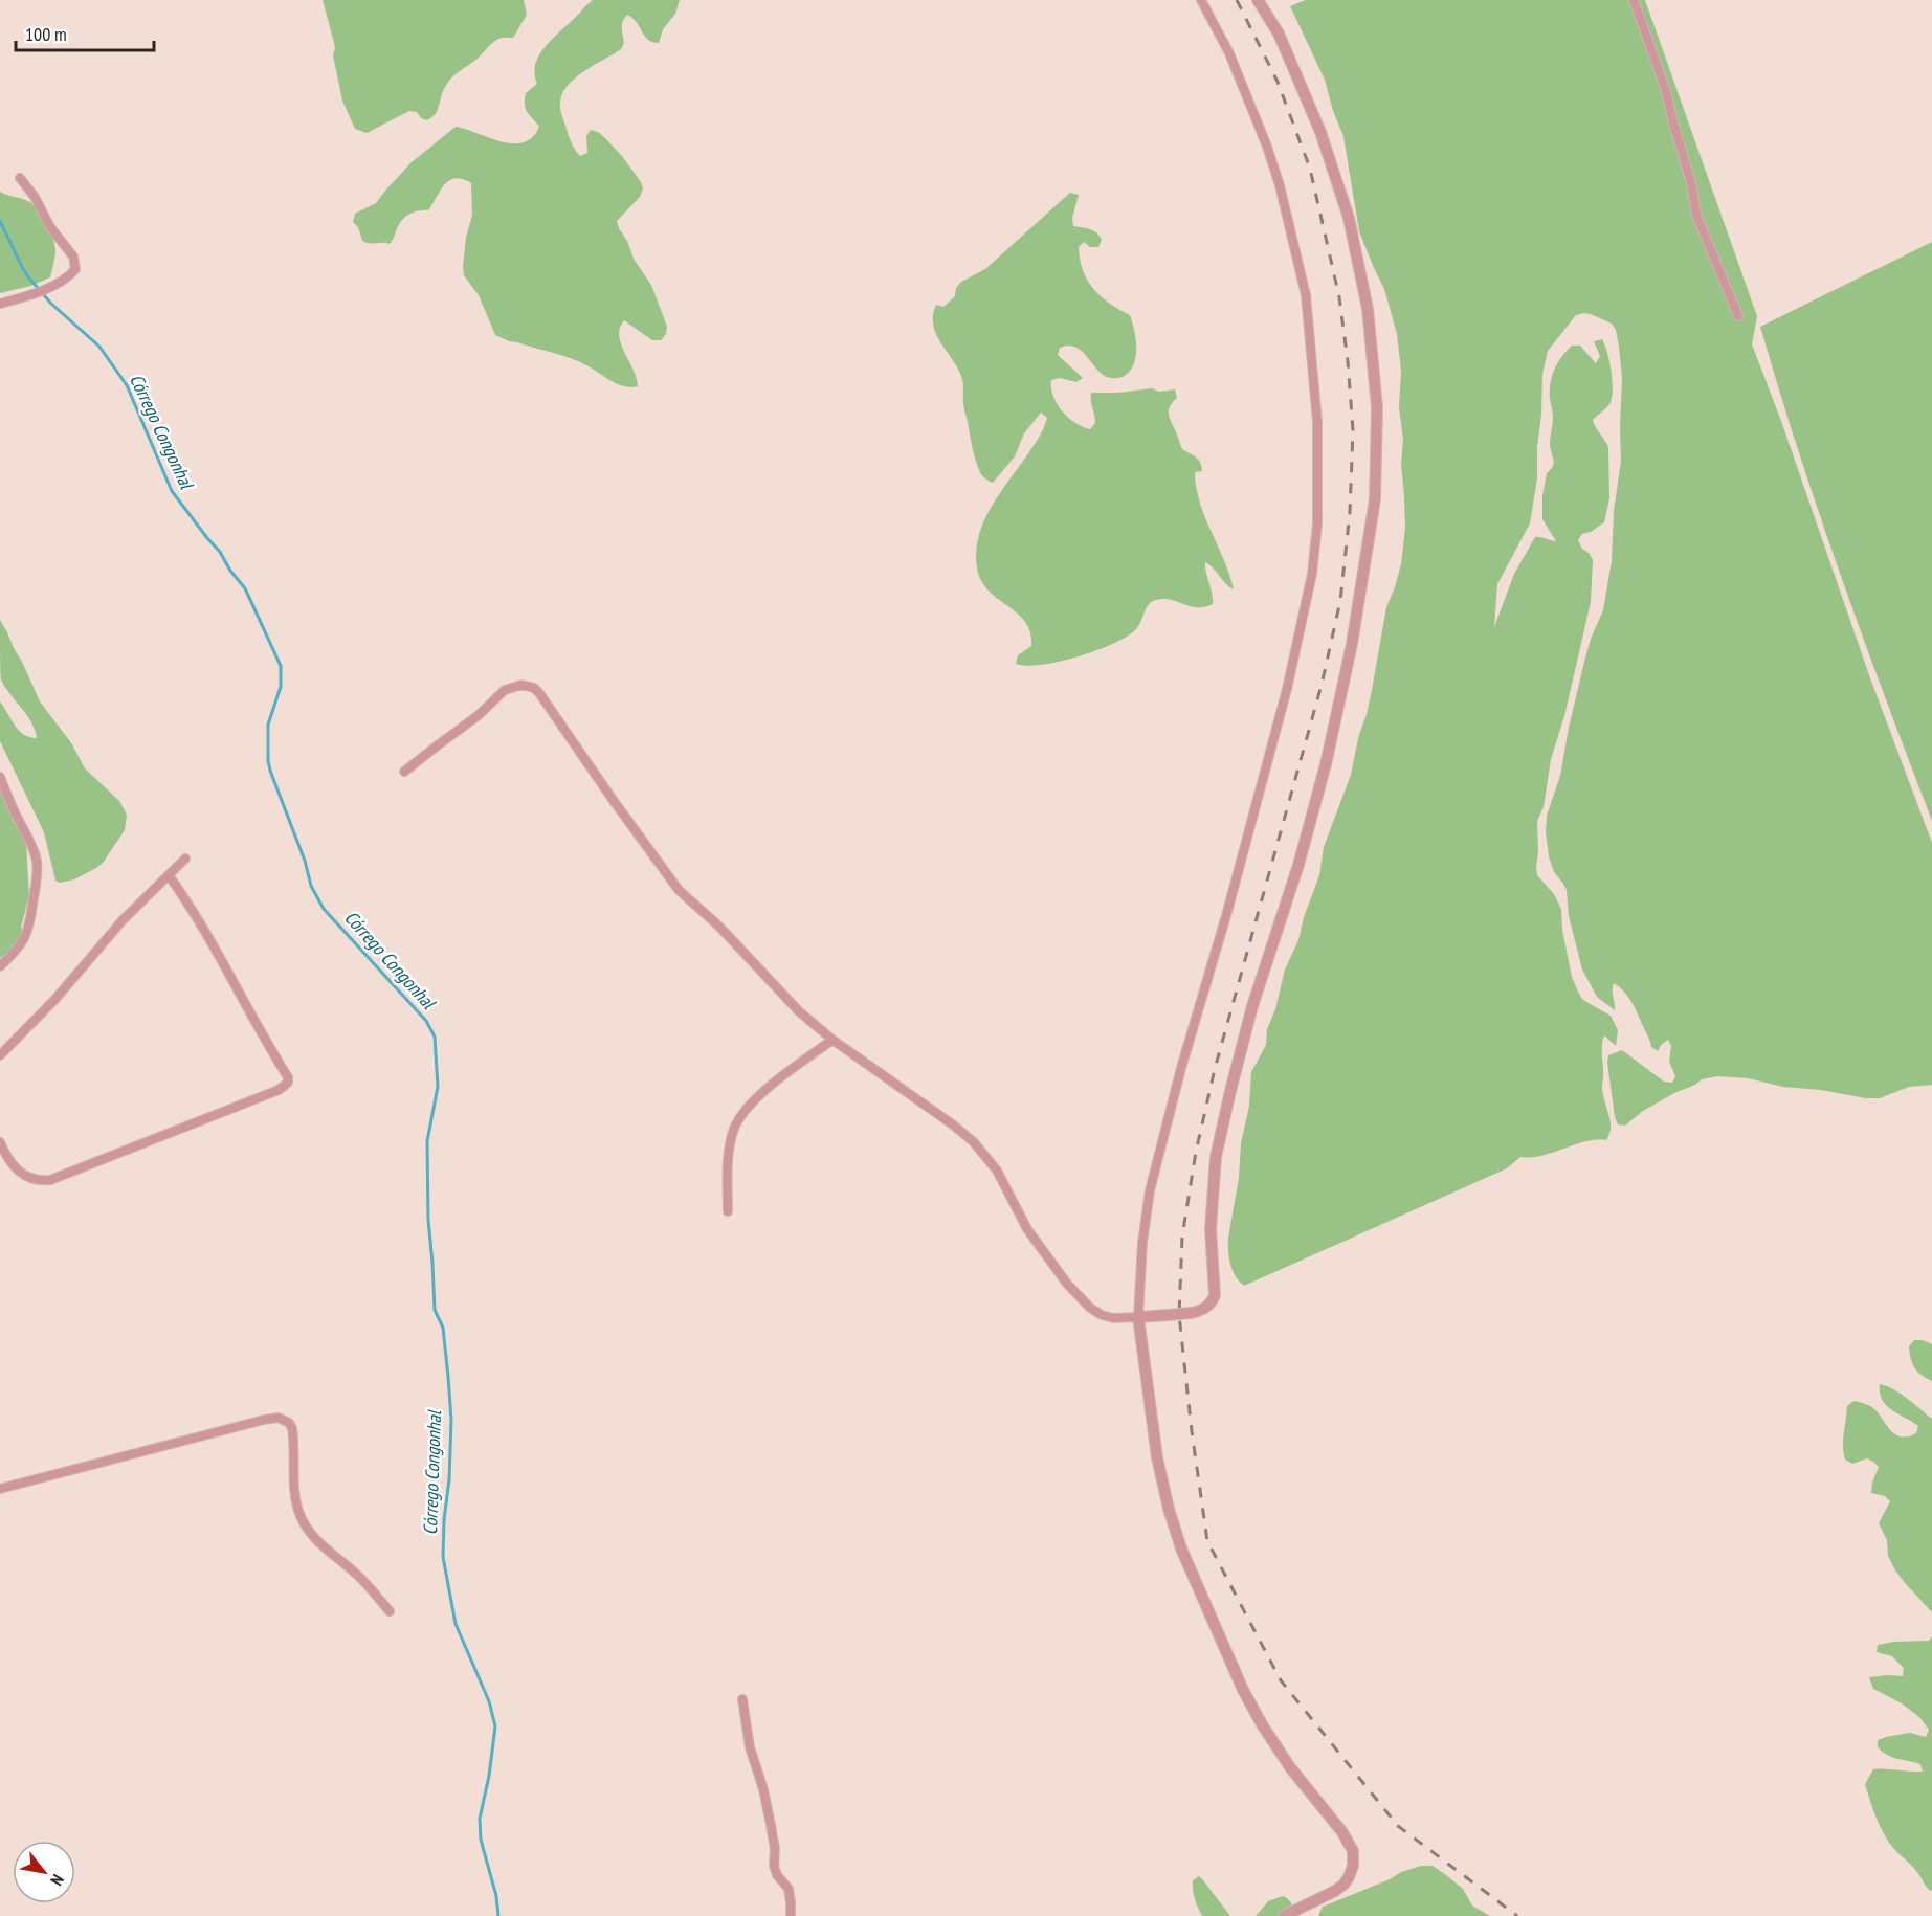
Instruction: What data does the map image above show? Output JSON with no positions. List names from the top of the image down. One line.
{"water":["Córrego Congonhal"],"scale_bar":"100 m","north":"bottom right"}
